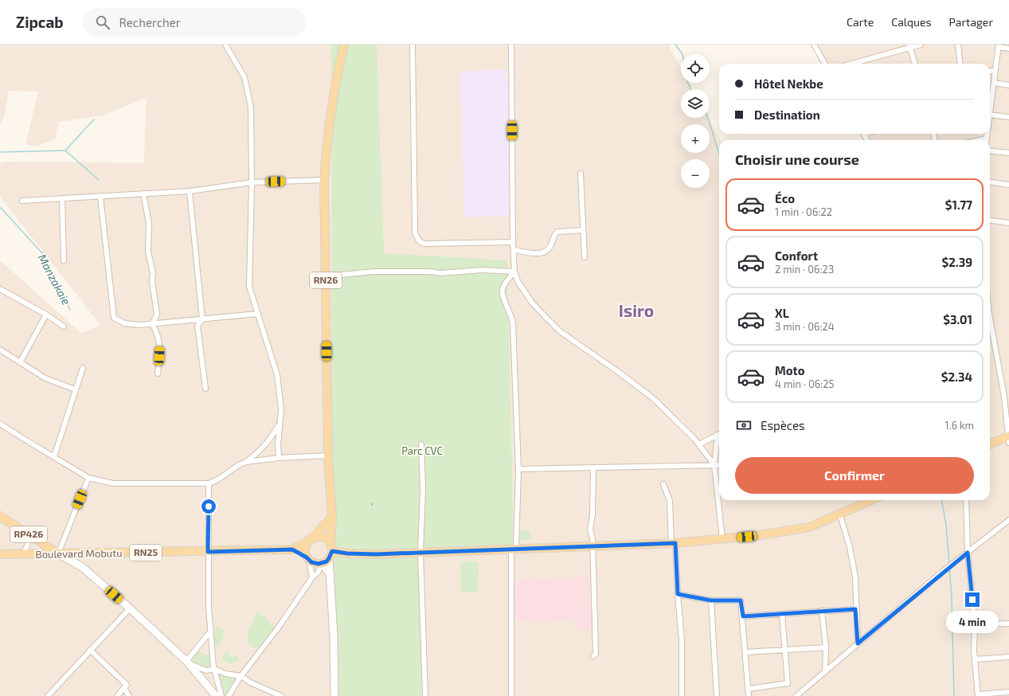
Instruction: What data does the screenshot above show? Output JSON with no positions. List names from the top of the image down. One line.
{"streets":{"main road":["RN26","RP426","RN25","Boulevard Mobutu"]},"crossings":[["RN26","RN25"],["RP426","Boulevard Mobutu"],["RN25","Boulevard Mobutu"]],"districts":["Isiro"],"water":["Manzakaie"],"parks":["Parc CVC"],"page":{"header":"Zipcab","search":"Rechercher","nav":["Carte","Calques","Partager"],"map_buttons":["+","−"],"banner":["Hôtel Nekbe","Destination"],"heading":"Choisir une course","list":[{"name":"Éco","note":"1 min · 06:22","value":"$1.77"},{"name":"Confort","note":"2 min · 06:23","value":"$2.39"},{"name":"XL","note":"3 min · 06:24","value":"$3.01"},{"name":"Moto","note":"4 min · 06:25","value":"$2.34"}],"pay":["Espèces","1.6 km"],"buttons":"Confirmer","bubble":"4 min"}}
